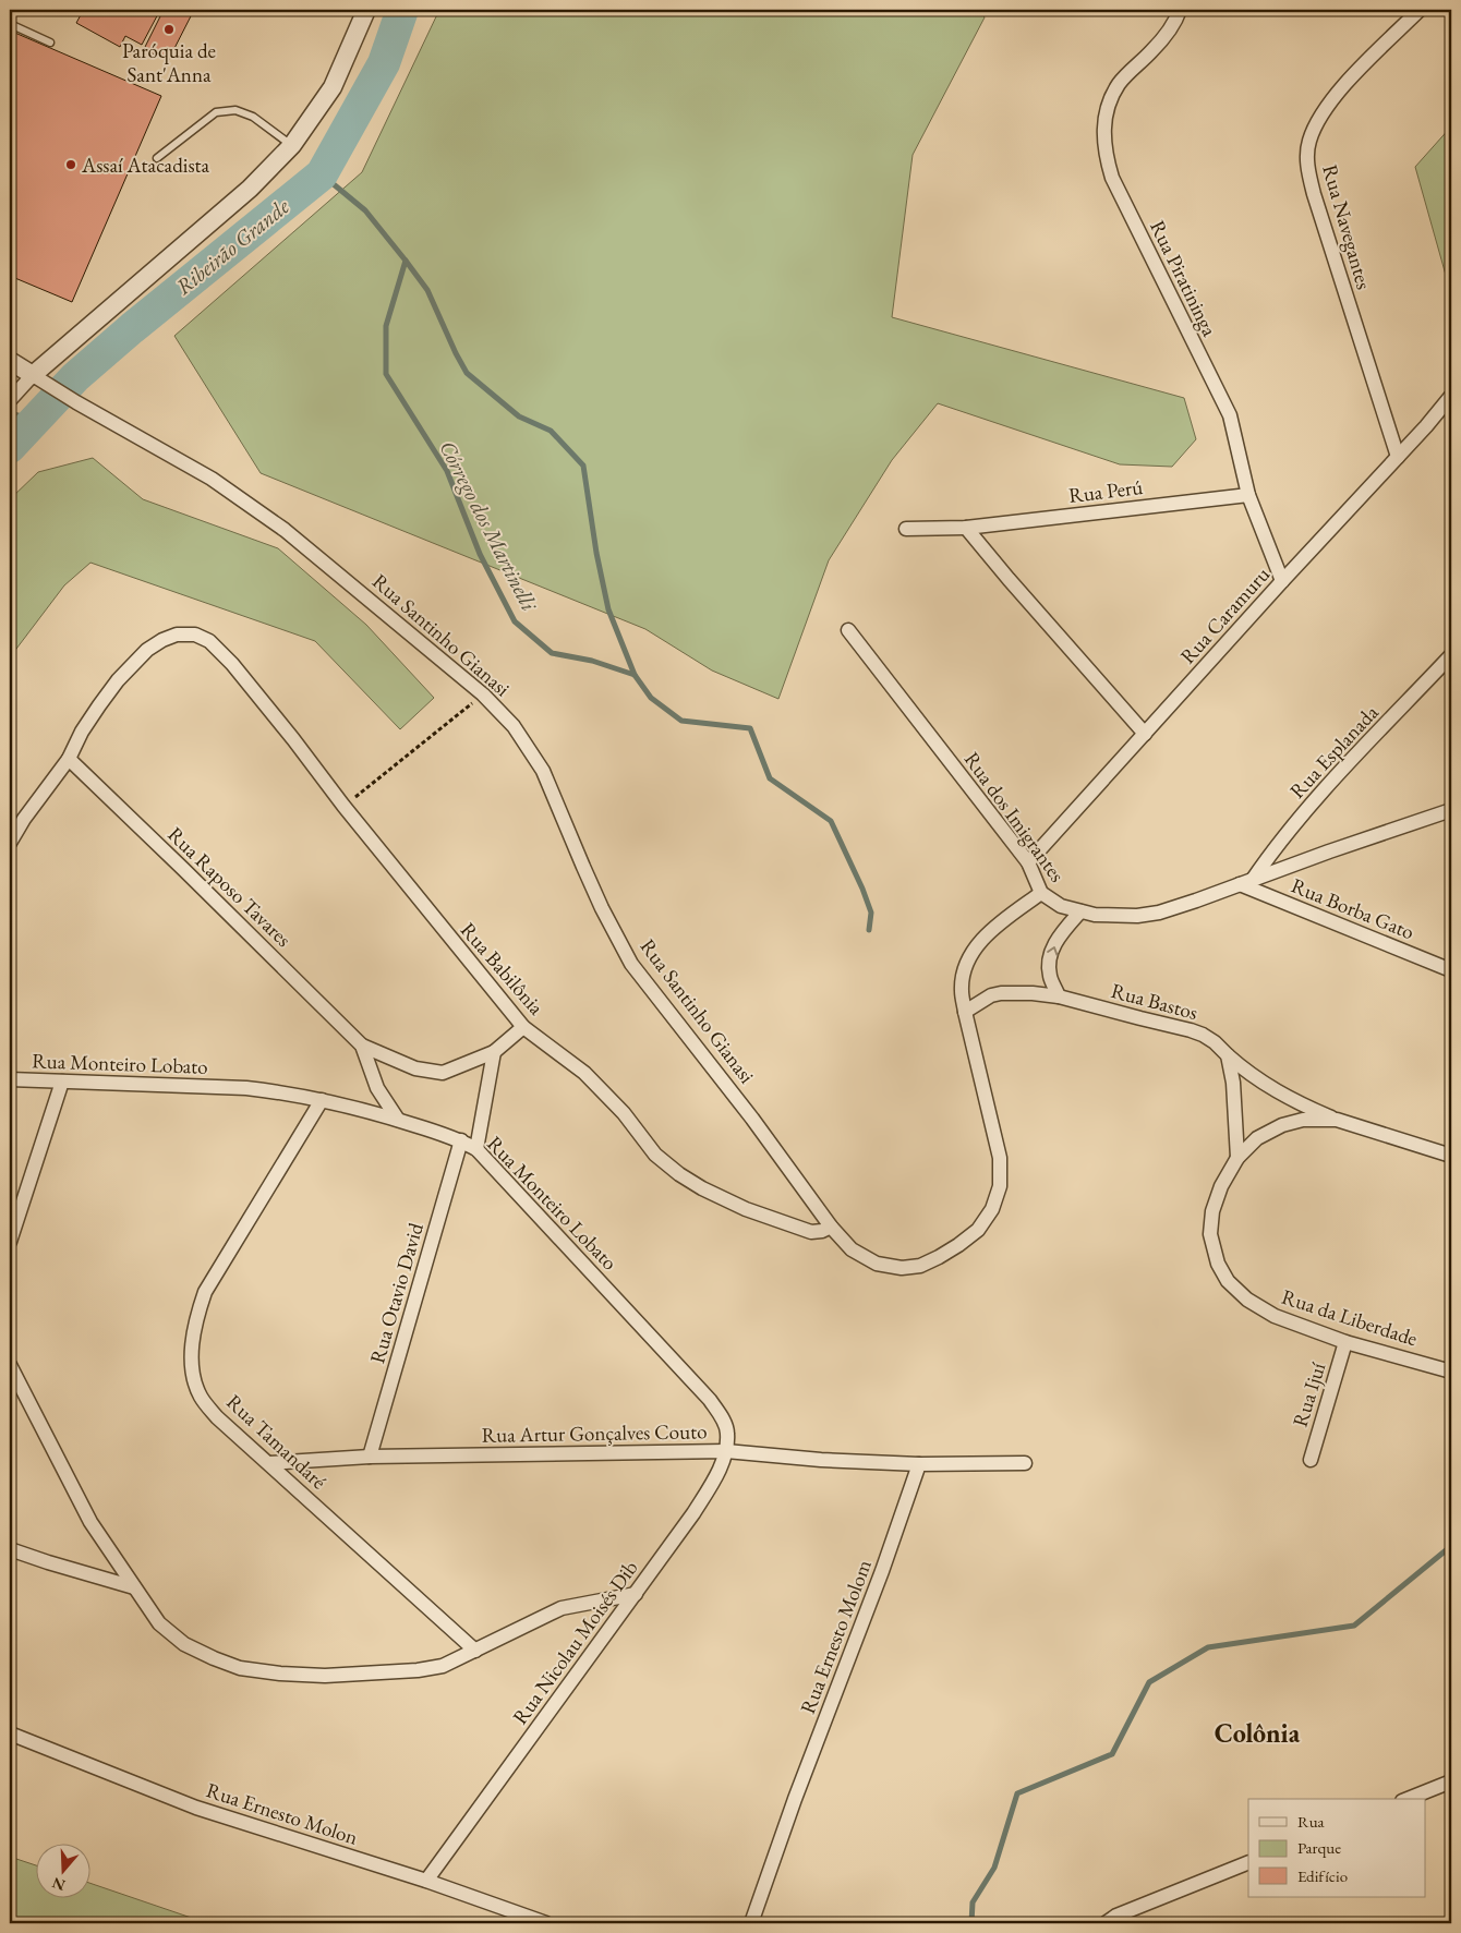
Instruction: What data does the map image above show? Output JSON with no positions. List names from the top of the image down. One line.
{"streets":{"street":["Rua Navegantes","Rua Piratininga","Rua Perú","Rua Caramuru","Rua Santinho Gianasi","Rua Esplanada","Rua dos Imigrantes","Rua Raposo Tavares","Rua Borba Gato","Rua Babilônia","Rua Bastos","Rua Monteiro Lobato","Rua Otavio David","Rua da Liberdade","Rua Ijuí","Rua Artur Gonçalves Couto","Rua Tamandaré","Rua Ernesto Molom","Rua Nicolau Moisés Dib","Rua Ernesto Molon"]},"crossings":[["Rua Navegantes","Rua Caramuru"],["Rua Piratininga","Rua Perú"],["Rua Piratininga","Rua Caramuru"],["Rua Caramuru","Rua dos Imigrantes"],["Rua Santinho Gianasi","Rua dos Imigrantes"],["Rua Santinho Gianasi","Rua Babilônia"],["Rua Santinho Gianasi","Rua Bastos"],["Rua Esplanada","Rua dos Imigrantes"],["Rua Esplanada","Rua Borba Gato"],["Rua dos Imigrantes","Rua Borba Gato"],["Rua Raposo Tavares","Rua Babilônia"],["Rua Raposo Tavares","Rua Monteiro Lobato"],["Rua Bastos","Rua da Liberdade"],["Rua Monteiro Lobato","Rua Otavio David"],["Rua Monteiro Lobato","Rua Tamandaré"],["Rua Monteiro Lobato","Rua Nicolau Moisés Dib"],["Rua Otavio David","Rua Artur Gonçalves Couto"],["Rua da Liberdade","Rua Ijuí"],["Rua Artur Gonçalves Couto","Rua Tamandaré"],["Rua Artur Gonçalves Couto","Rua Ernesto Molom"],["Rua Artur Gonçalves Couto","Rua Nicolau Moisés Dib"],["Rua Nicolau Moisés Dib","Rua Ernesto Molon"]],"districts":["Colônia"],"water":["Ribeirão Grande","Córrego dos Martinelli"],"places":["Paróquia de Sant'Anna","Assaí Atacadista"],"legend":["Rua","Parque","Edifício"],"north":"bottom"}
